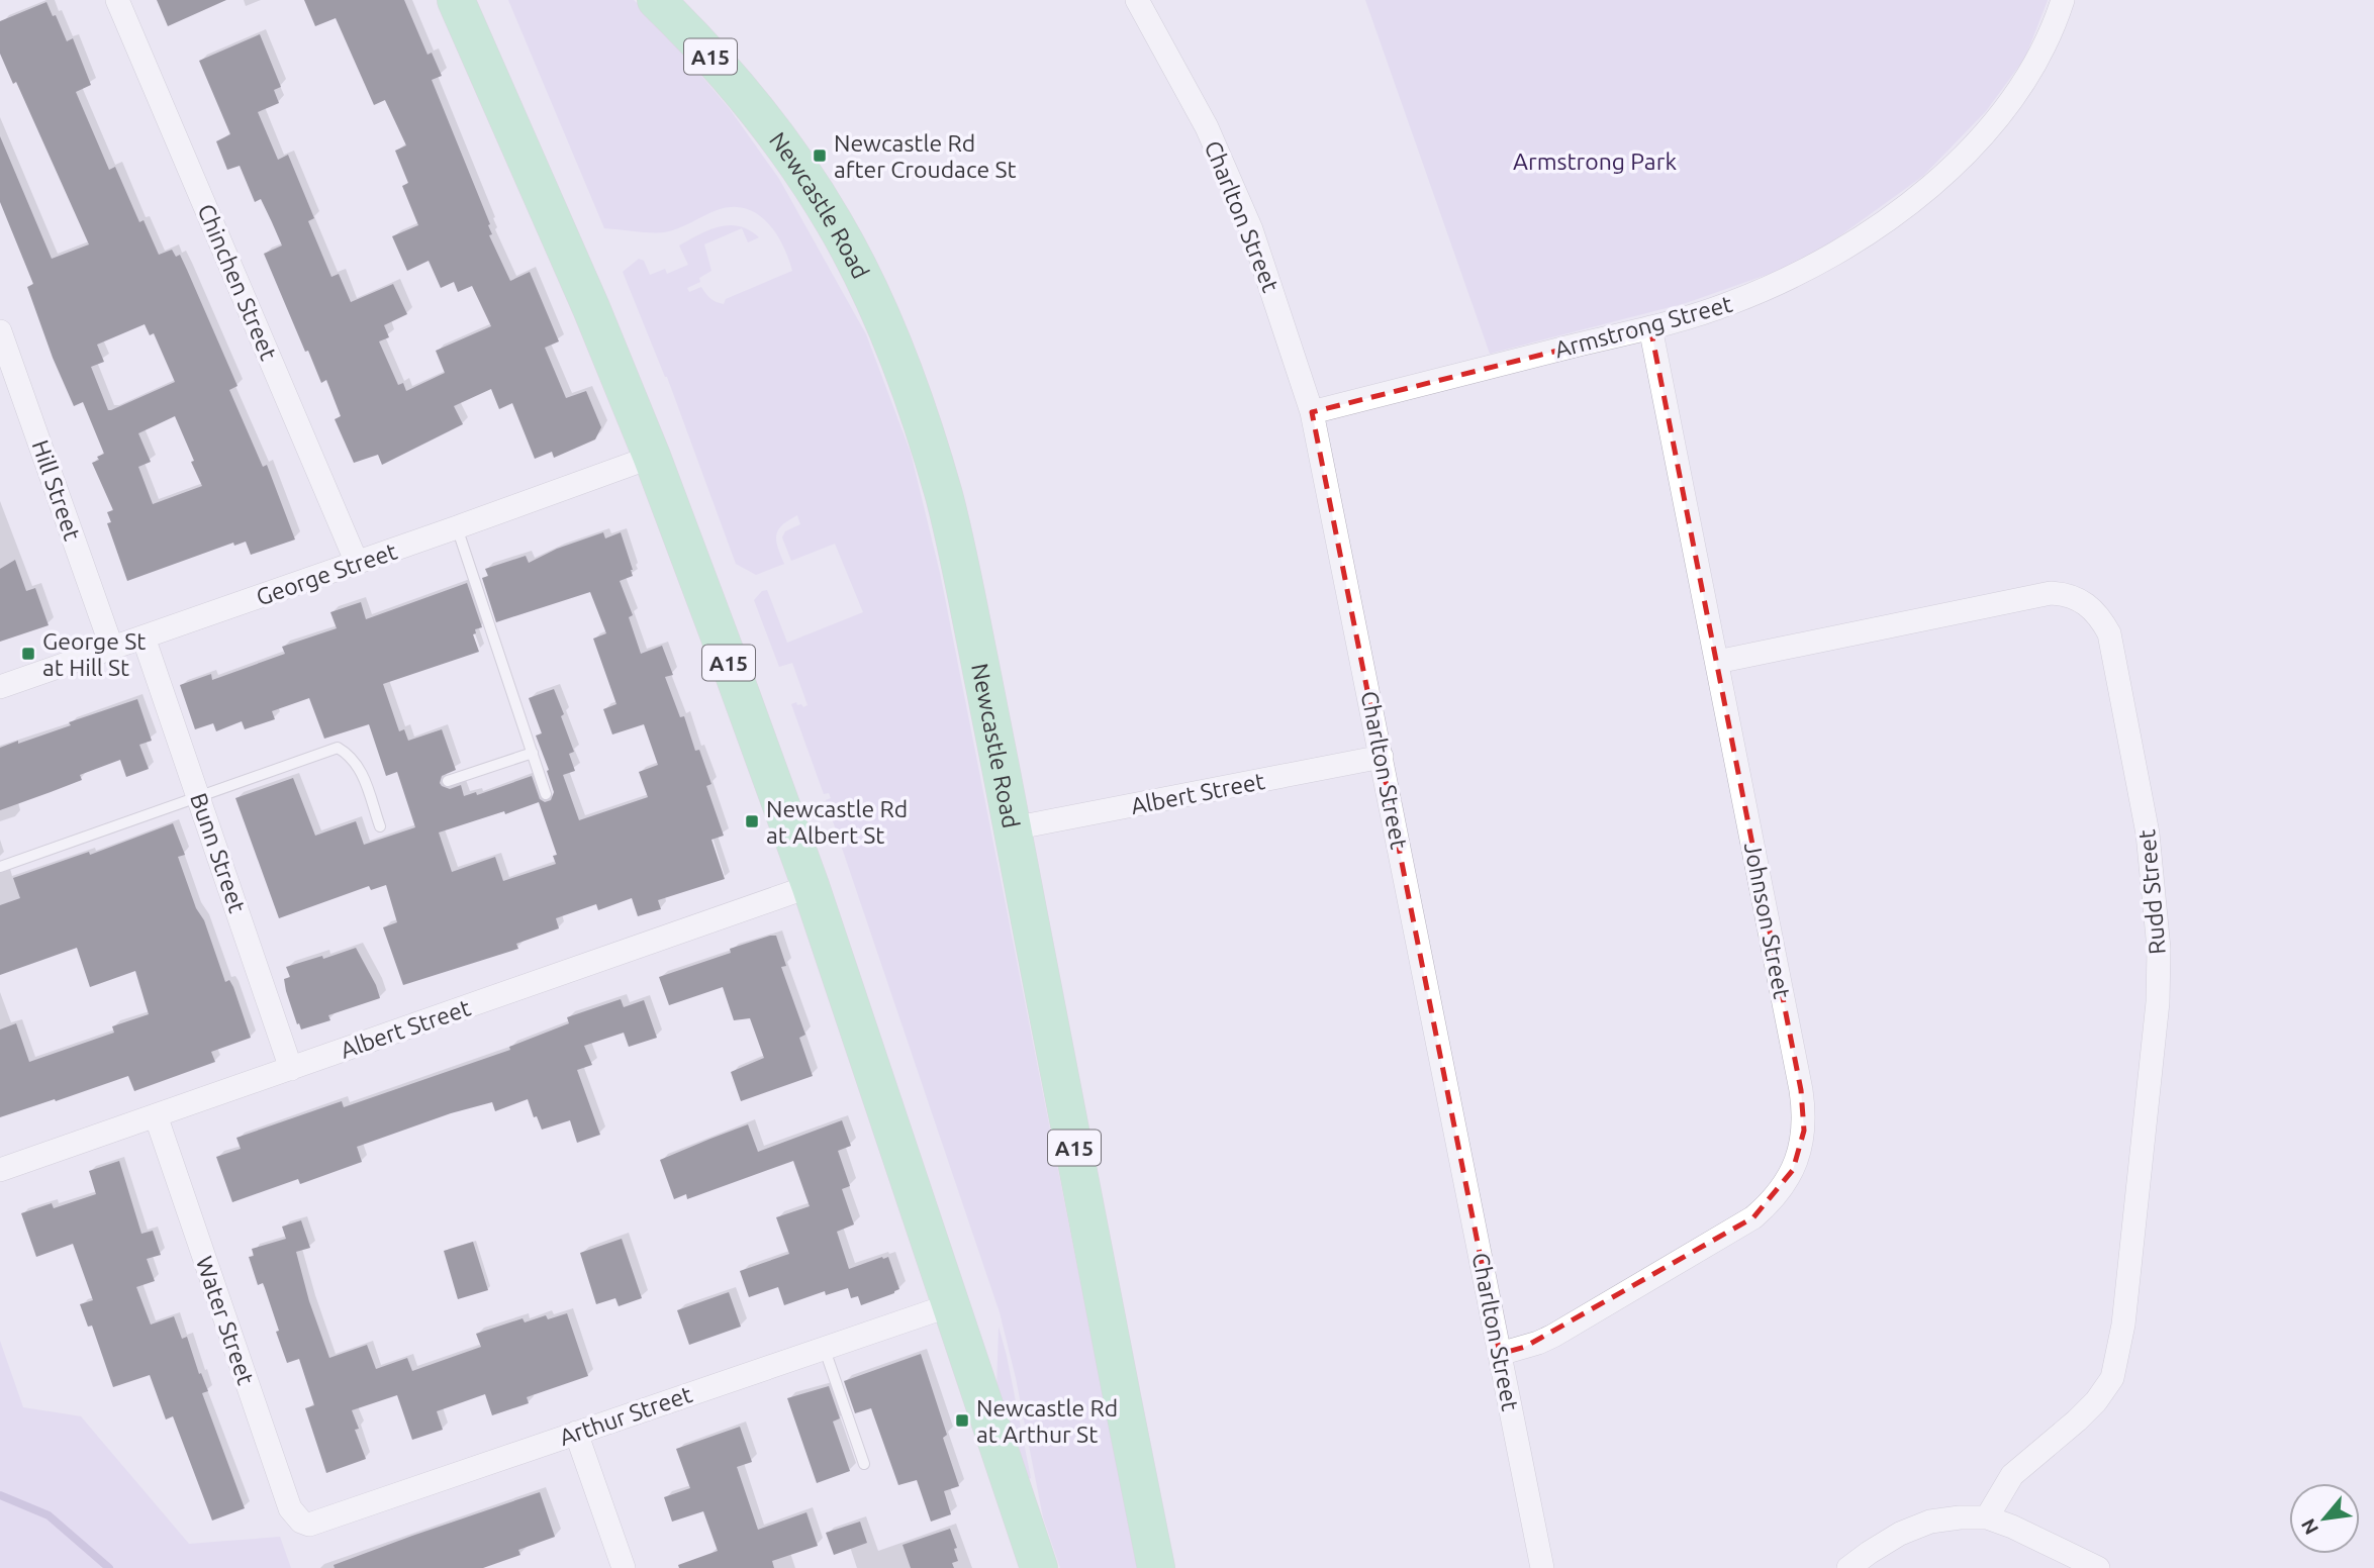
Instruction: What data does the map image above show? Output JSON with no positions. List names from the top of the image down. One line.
{"streets":{"highway":["A15","Newcastle Road"],"street":["Charlton Street","Chinchen Street","Armstrong Street","Hill Street","George Street","Albert Street","Bunn Street","Rudd Street","Johnson Street","Water Street","Arthur Street"]},"crossings":[["A15","George Street"],["A15","Albert Street"],["A15","Arthur Street"],["Newcastle Road","Albert Street"],["Charlton Street","Armstrong Street"],["Charlton Street","Albert Street"],["Charlton Street","Johnson Street"],["Chinchen Street","George Street"],["Armstrong Street","Johnson Street"],["Hill Street","George Street"],["George Street","Bunn Street"],["Albert Street","Bunn Street"],["Albert Street","Water Street"],["Rudd Street","Johnson Street"],["Water Street","Arthur Street"]],"parks":["Armstrong Park"],"places":{"transit":["Newcastle Rd after Croudace St","George St at Hill St","Newcastle Rd at Albert St","Newcastle Rd at Arthur St"]},"north":"bottom left"}
